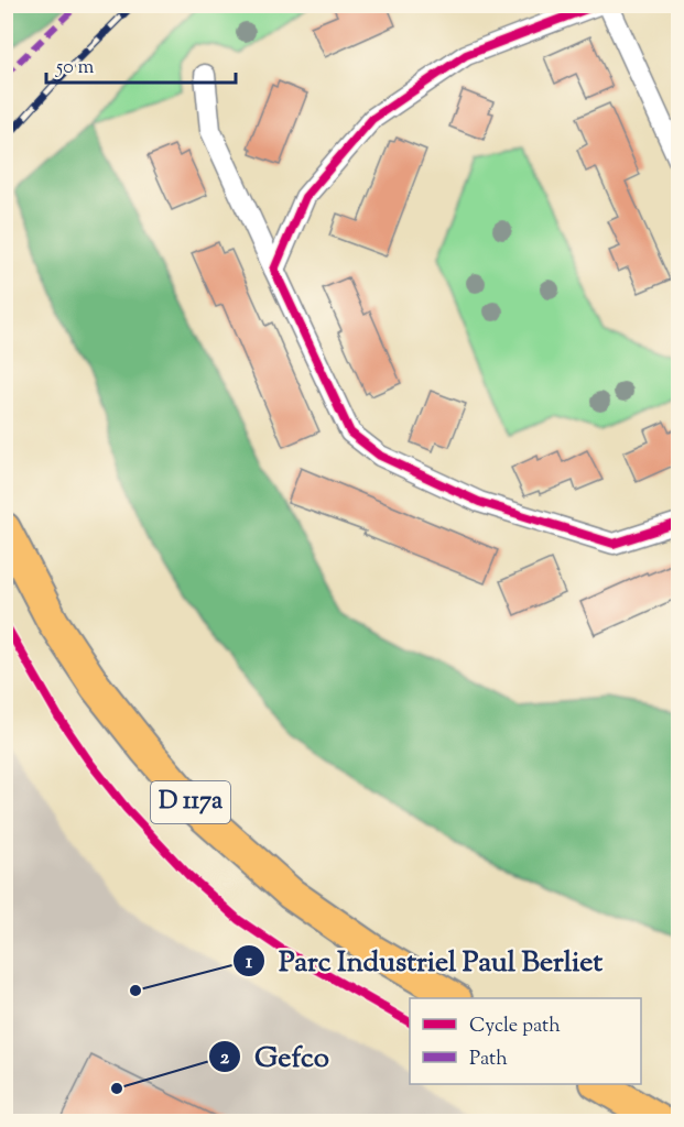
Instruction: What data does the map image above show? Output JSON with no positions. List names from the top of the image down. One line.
{"streets":{"main road":["D 117a"]},"places":["Parc Industriel Paul Berliet","Gefco"],"legend":["Cycle path","Path"],"scale_bar":"50 m"}
